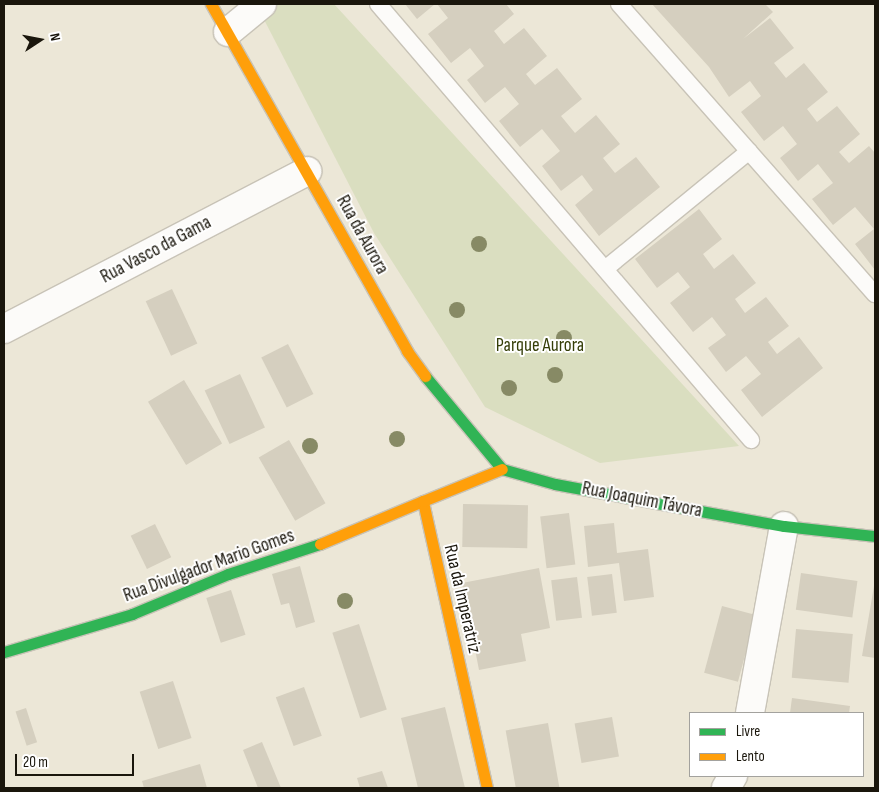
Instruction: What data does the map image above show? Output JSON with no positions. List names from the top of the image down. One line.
{"streets":{"main road":["Rua da Aurora","Rua Joaquim Távora","Rua Divulgador Mario Gomes","Rua da Imperatriz"],"street":["Rua Vasco da Gama"]},"crossings":[["Rua da Aurora","Rua Vasco da Gama"],["Rua da Aurora","Rua Joaquim Távora"],["Rua Divulgador Mario Gomes","Rua da Imperatriz"]],"parks":["Parque Aurora"],"legend":["Livre","Lento"],"scale_bar":"20 m","north":"right"}
